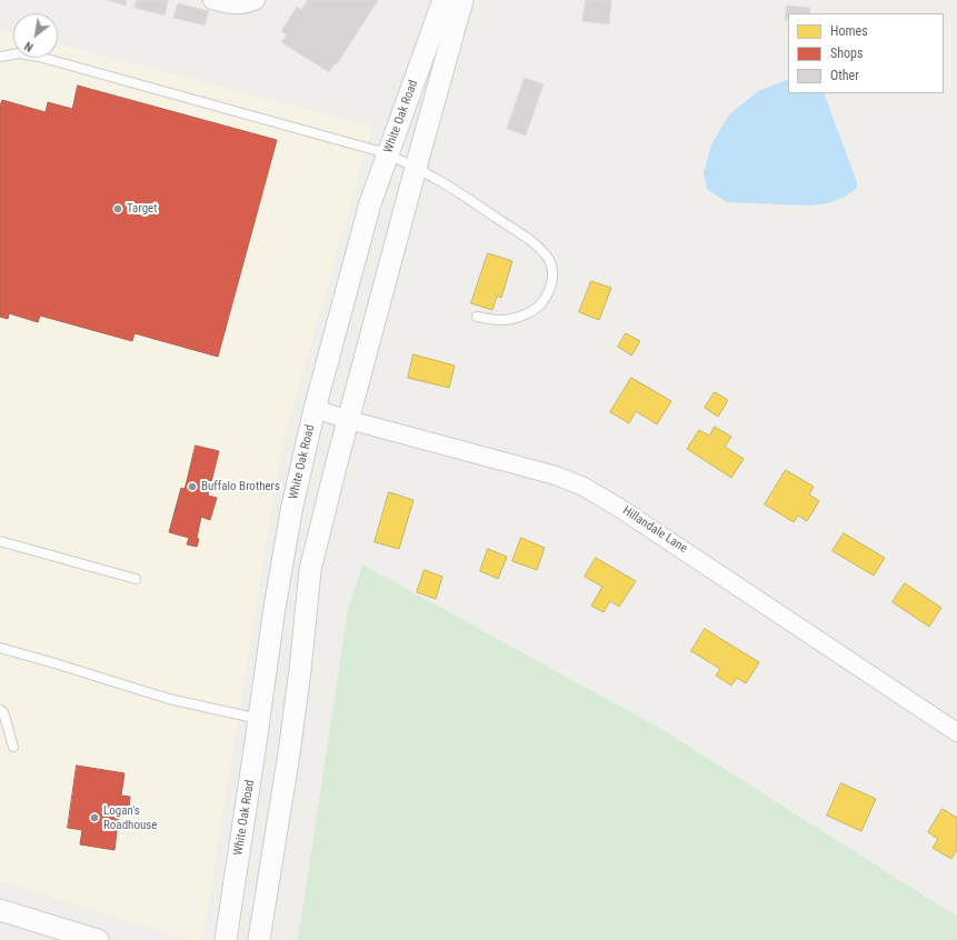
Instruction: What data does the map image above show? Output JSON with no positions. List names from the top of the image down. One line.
{"streets":{"street":["White Oak Road","Hillandale Lane"]},"crossings":[["White Oak Road","Hillandale Lane"]],"places":["Target","Buffalo Brothers","Logan's Roadhouse"],"legend":["Homes","Shops","Other"],"north":"bottom left"}
